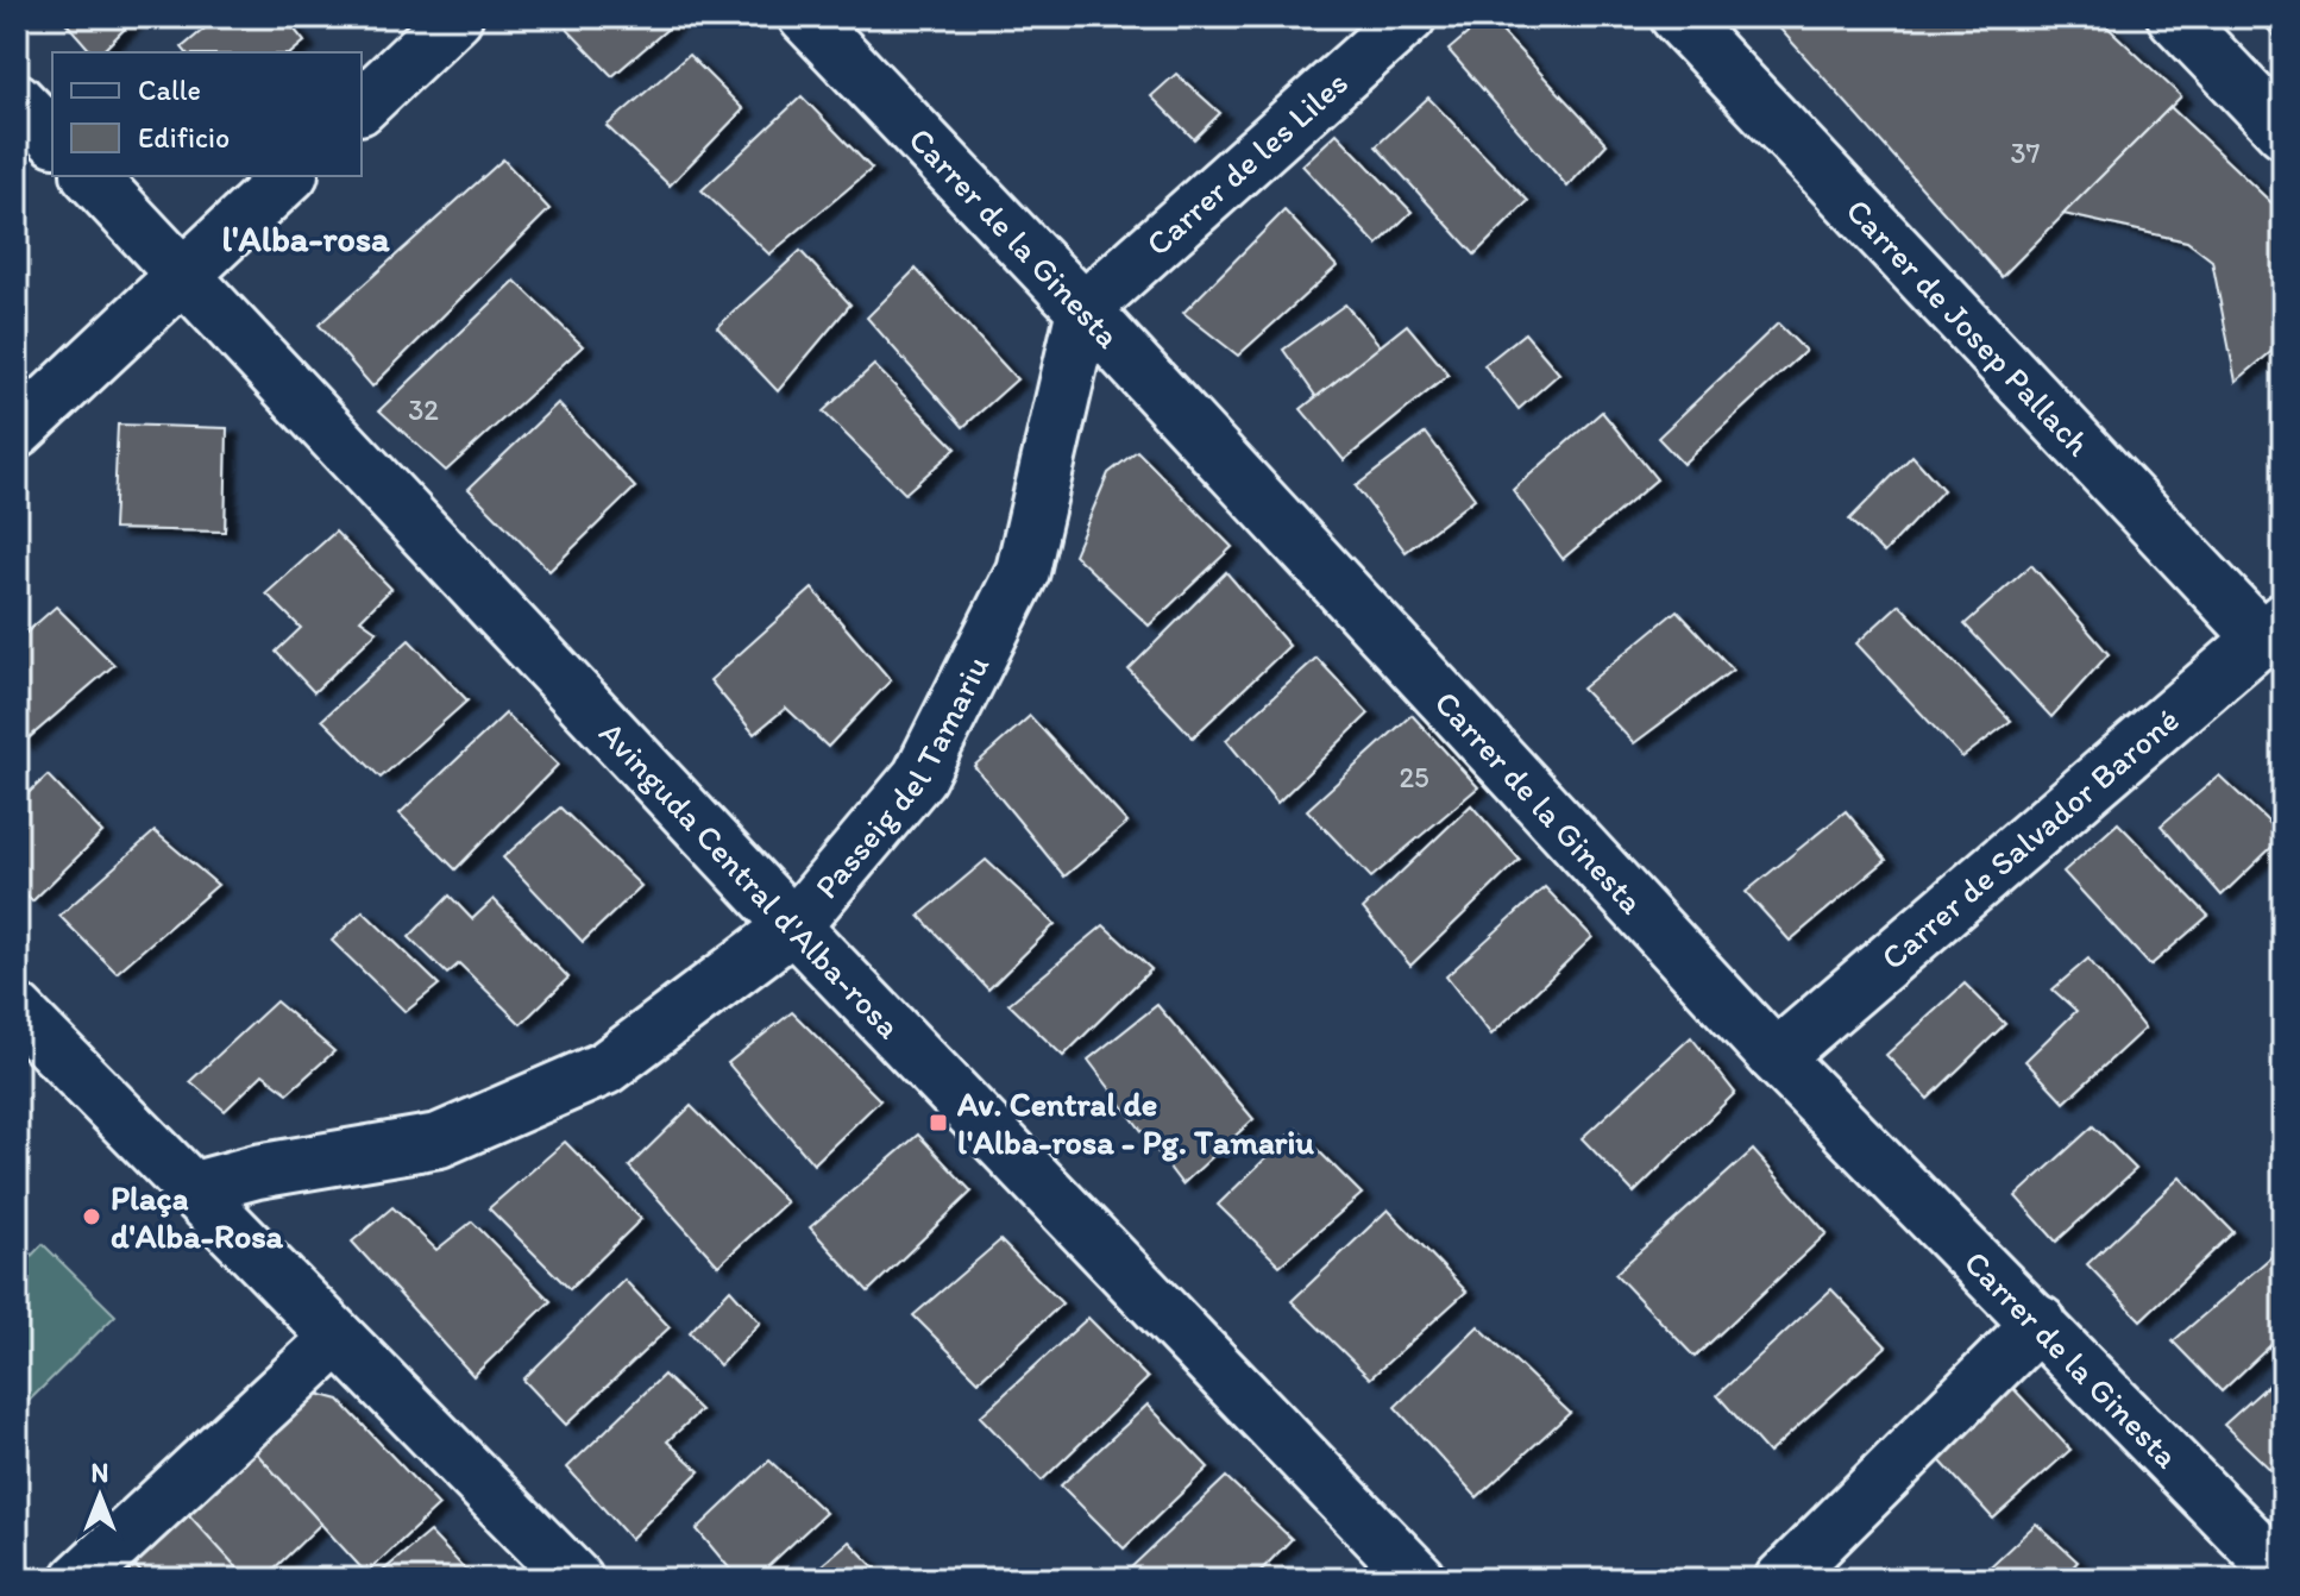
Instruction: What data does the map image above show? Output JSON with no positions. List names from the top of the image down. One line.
{"streets":{"street":["Carrer de les Liles","Carrer de la Ginesta","Carrer de Josep Pallach","Passeig del Tamariu","Carrer de Salvador Baroné","Avinguda Central d'Alba-rosa"]},"crossings":[["Carrer de les Liles","Carrer de la Ginesta"],["Carrer de les Liles","Passeig del Tamariu"],["Carrer de la Ginesta","Passeig del Tamariu"],["Carrer de la Ginesta","Carrer de Salvador Baroné"],["Carrer de Josep Pallach","Carrer de Salvador Baroné"],["Passeig del Tamariu","Avinguda Central d'Alba-rosa"]],"districts":["l'Alba-rosa"],"places":{"transit":["Av. Central de l'Alba-rosa - Pg. Tamariu"],"other":["Plaça d'Alba-Rosa"]},"house_numbers":["37","32","25"],"legend":["Calle","Edificio"],"north":"top"}
